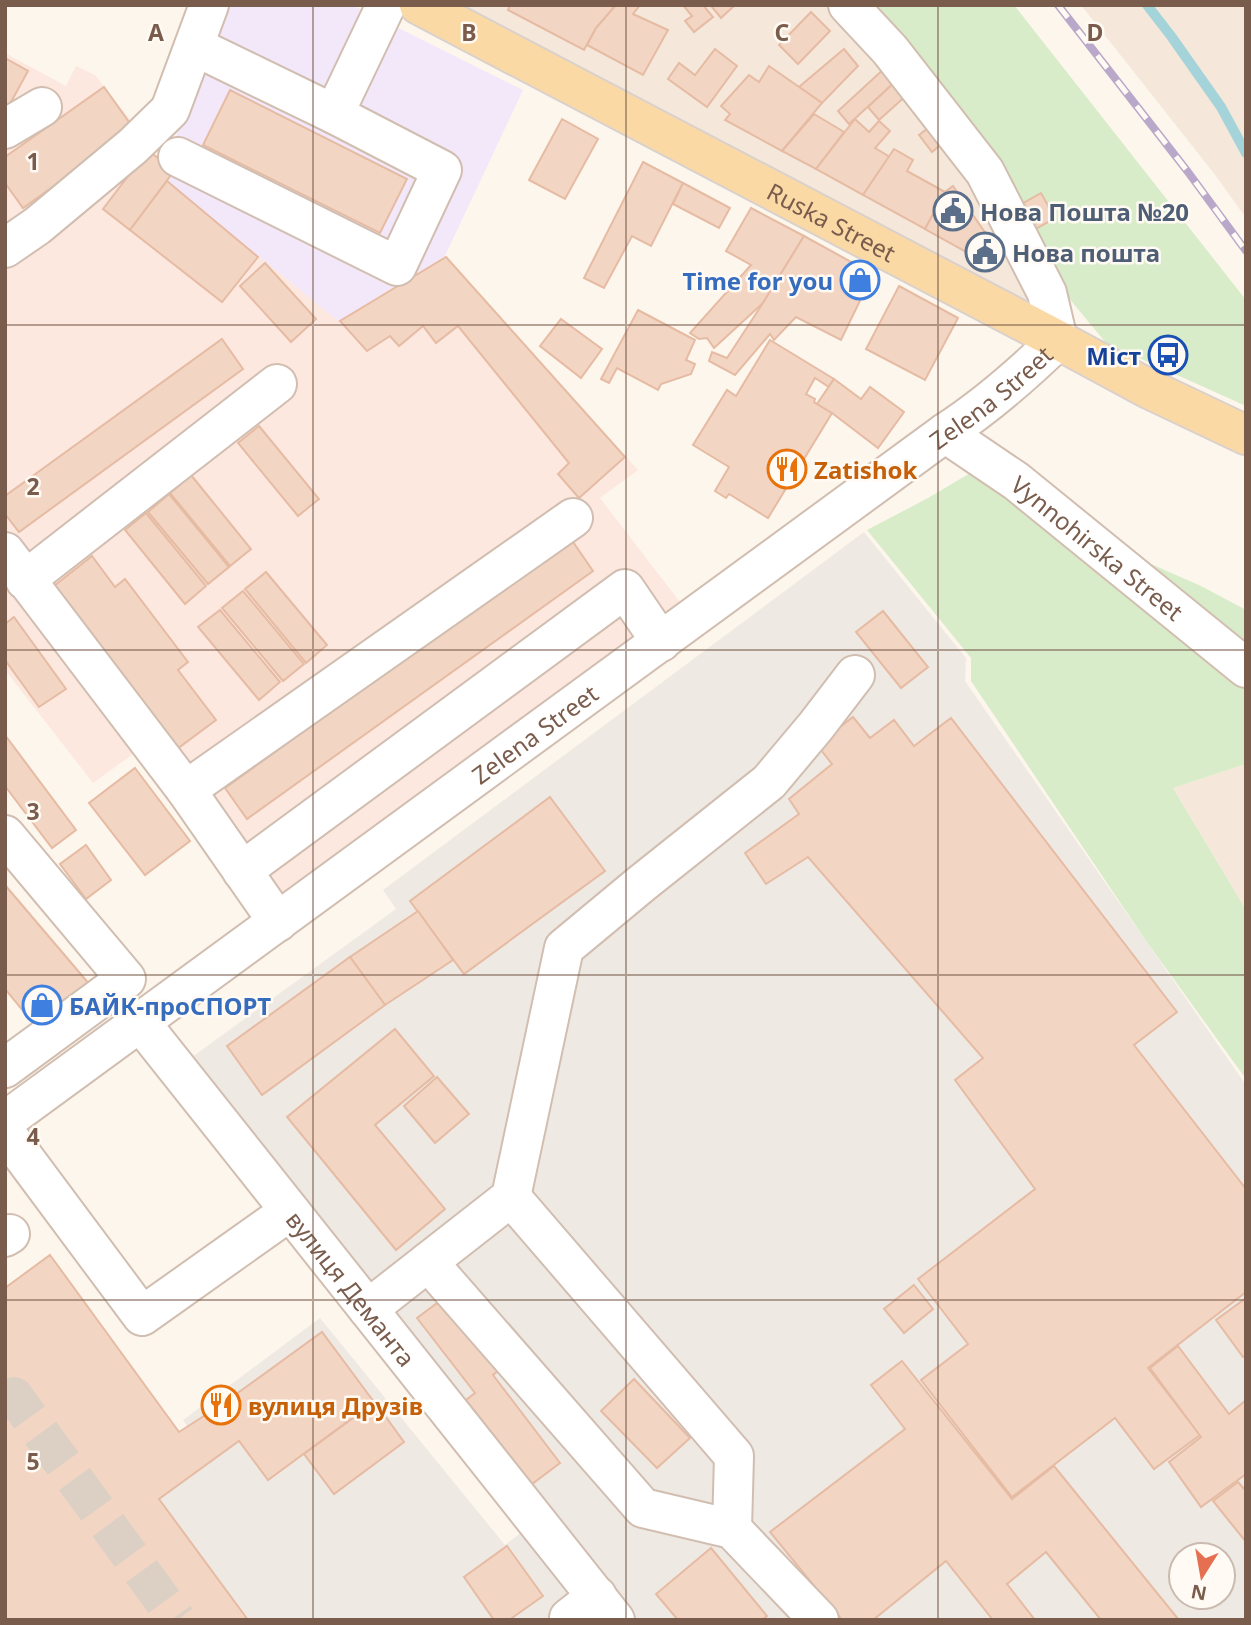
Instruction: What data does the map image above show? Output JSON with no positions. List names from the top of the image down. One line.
{"streets":{"main road":["Ruska Street"],"street":["Zelena Street","Vynnohirska Street","вулиця Деманта"]},"crossings":[["Ruska Street","Zelena Street"],["Zelena Street","Vynnohirska Street"],["Zelena Street","вулиця Деманта"]],"places":{"public building":["Нова Пошта №20","Нова пошта"],"shop":["Time for you","БАЙК-проСПОРТ"],"bus stop":["Міст"],"restaurant":["Zatishok","вулиця Друзів"]},"north":"bottom","grid":{"columns":["A","B","C","D"],"rows":["1","2","3","4","5"]}}
